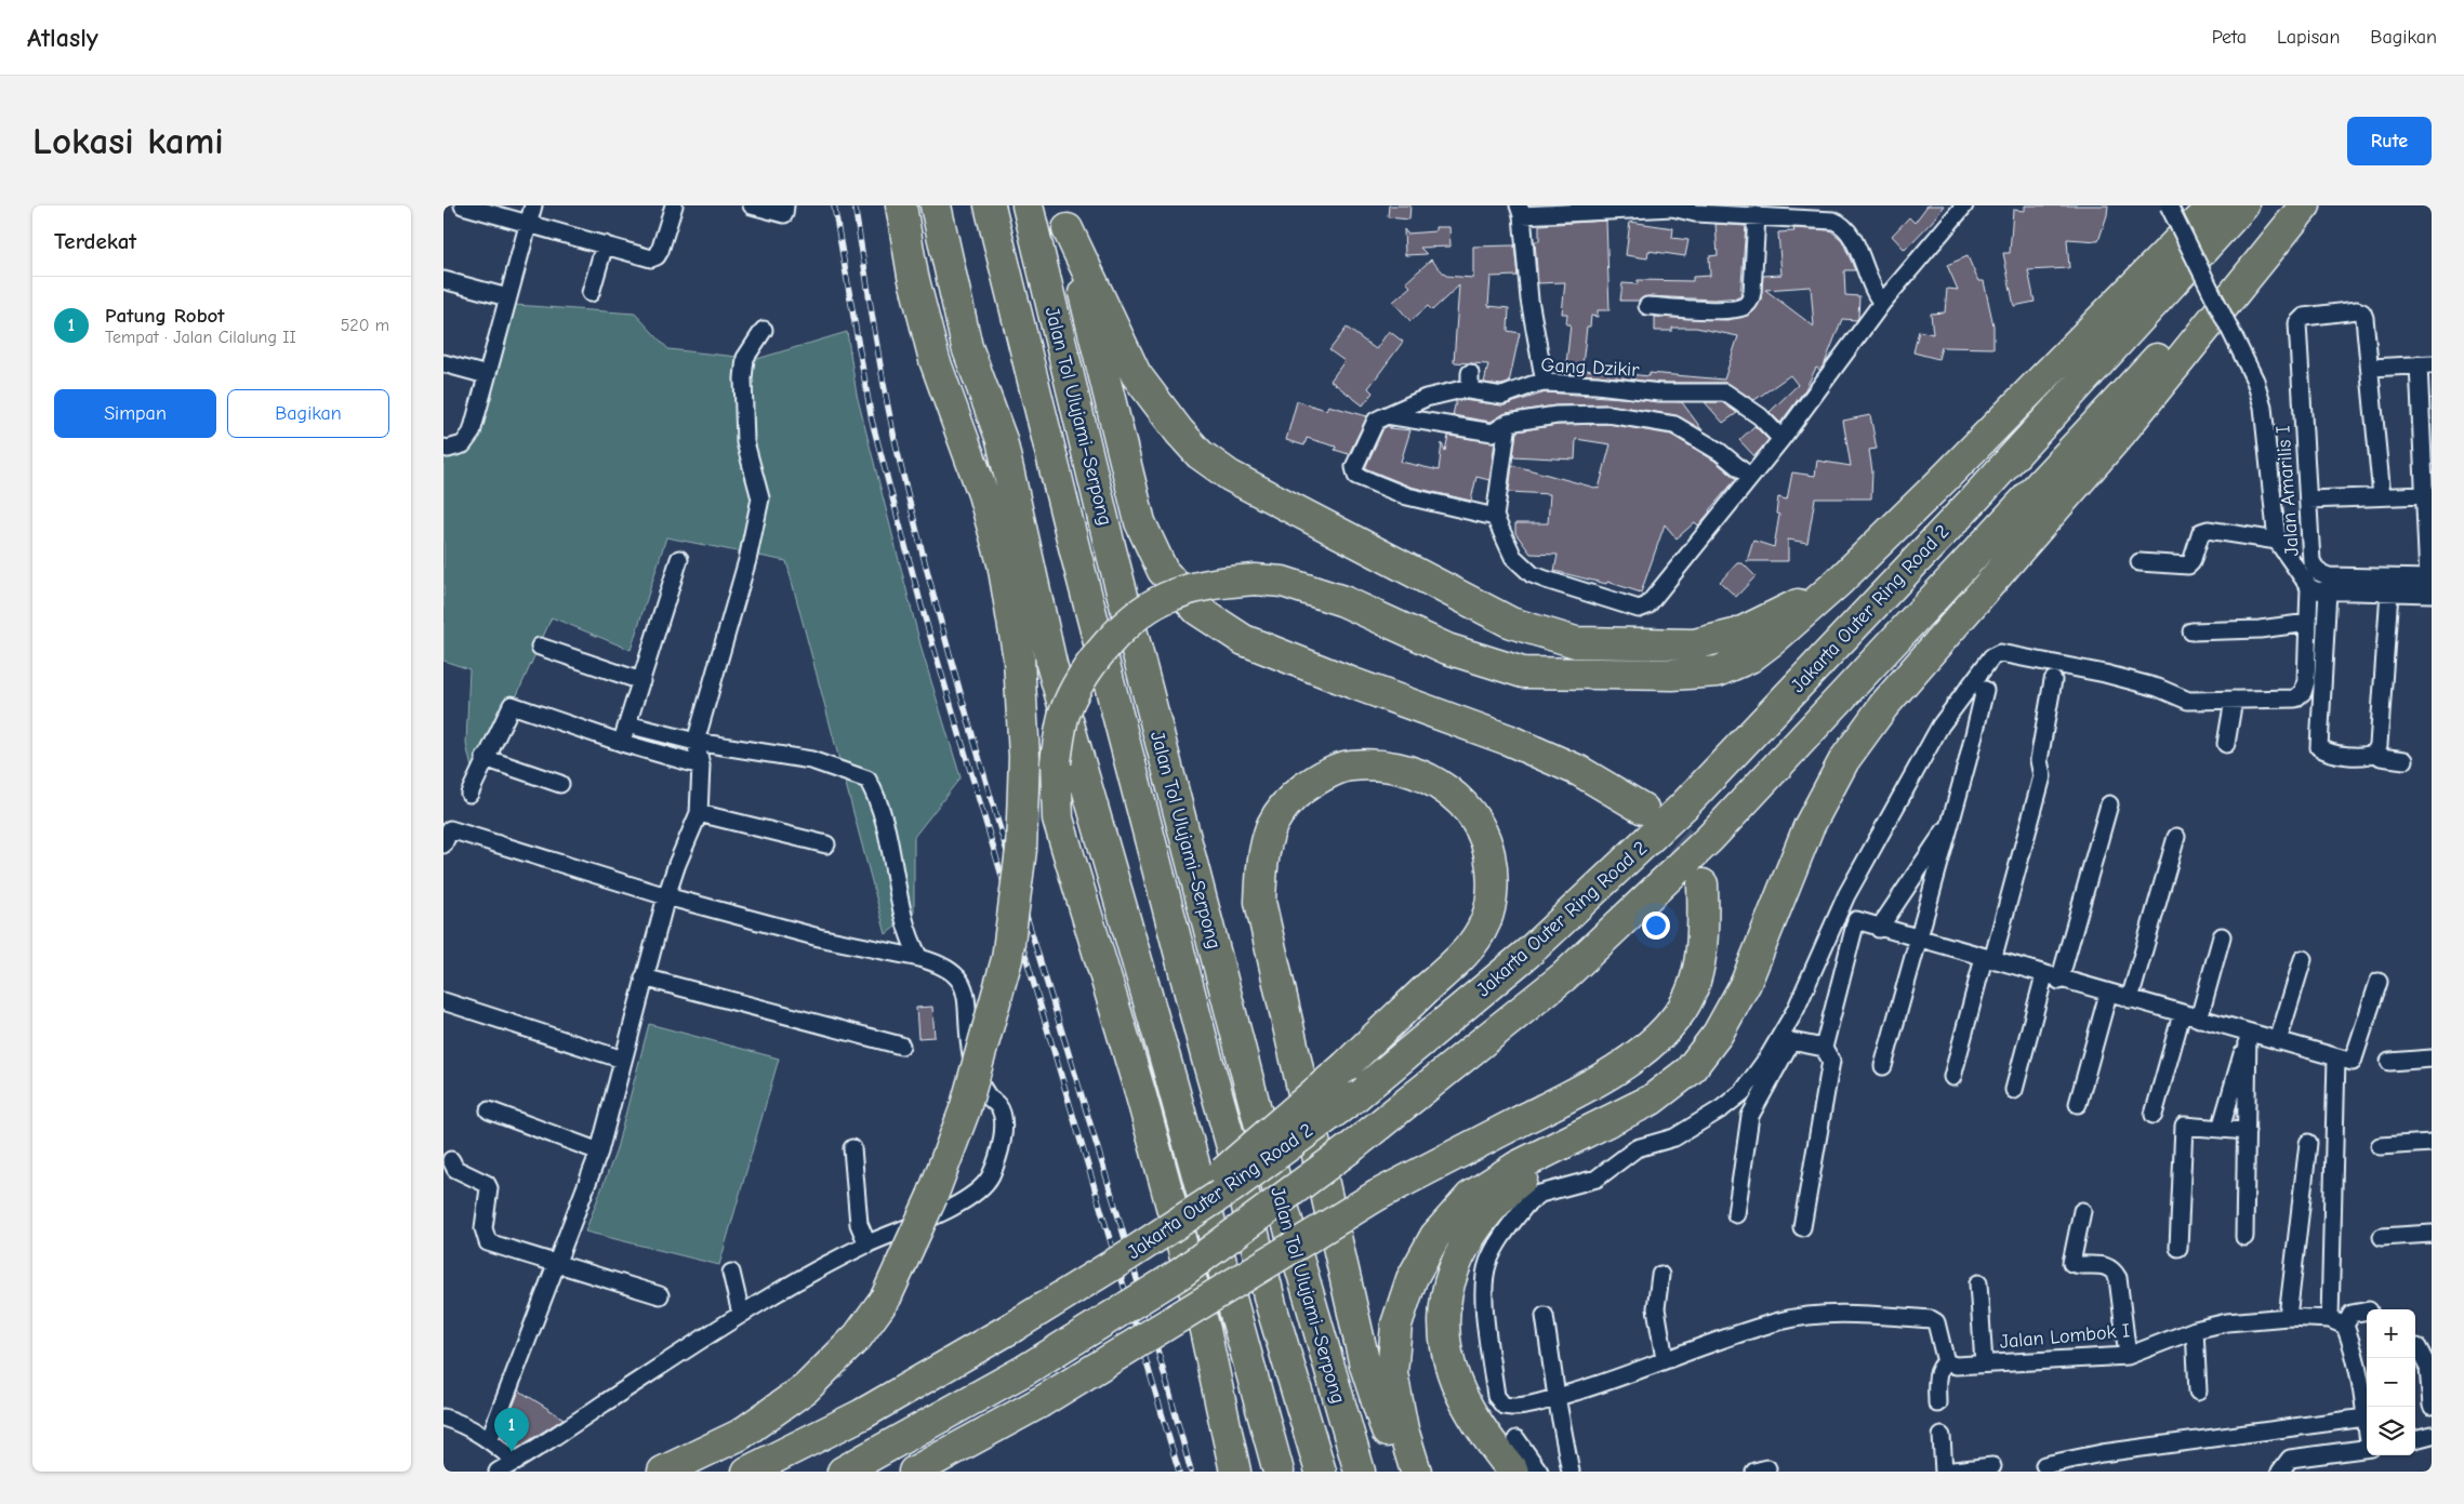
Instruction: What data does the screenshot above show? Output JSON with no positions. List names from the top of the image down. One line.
{"streets":{"highway":["Jalan Tol Ulujami–Serpong","Jakarta Outer Ring Road 2"],"street":["Gang Dzikir","Jalan Amarilis I","Jalan Lombok I"]},"page":{"header":"Atlasly","nav":["Peta","Lapisan","Bagikan"],"buttons":["Rute",["Simpan","Bagikan"]],"title":"Lokasi kami","heading":"Terdekat","list":[{"mark":"1","name":"Patung Robot","note":"Tempat · Jalan Cilalung II","value":"520 m"}],"map_buttons":["+","−"],"pins":"1"}}
